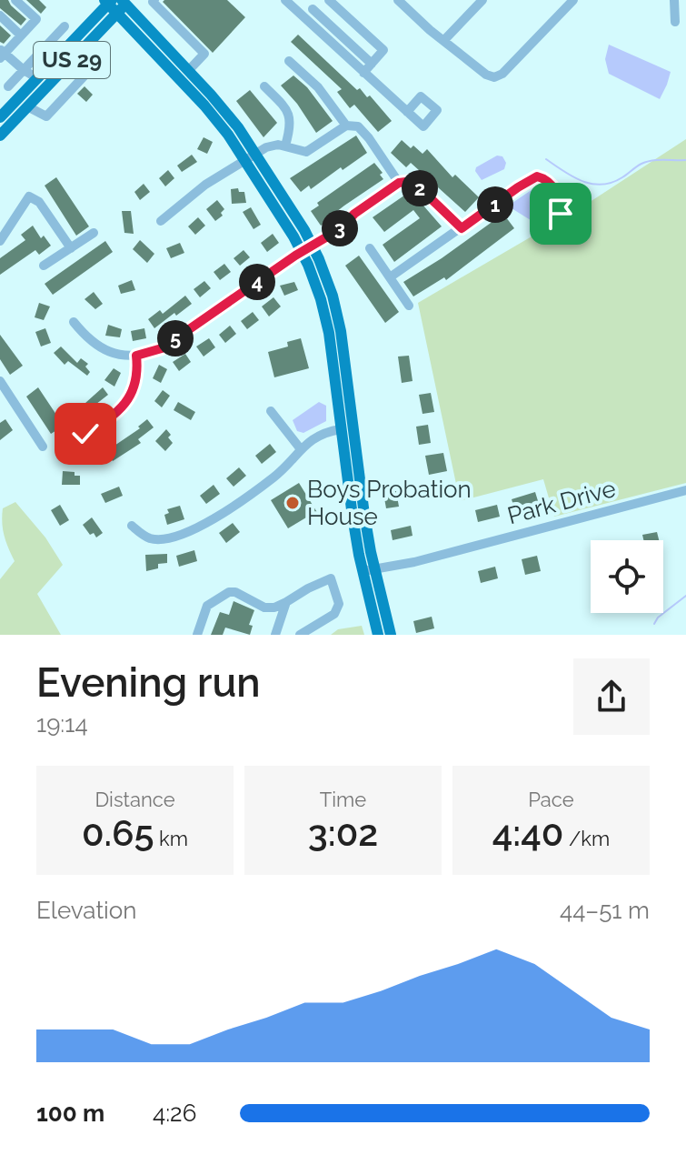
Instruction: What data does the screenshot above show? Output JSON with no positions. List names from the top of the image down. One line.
{"streets":{"main road":["US 29"],"street":["Park Drive"]},"places":["Boys Probation House"],"page":{"pins":["2","1","3","4","5"],"heading":["Evening run","19:14"],"stats":[["Distance","0.65 km"],["Time","3:02"],["Pace","4:40 /km"]],"chart":["Elevation","44–51 m"],"list":[{"name":"100 m","note":"4:26"}]}}
